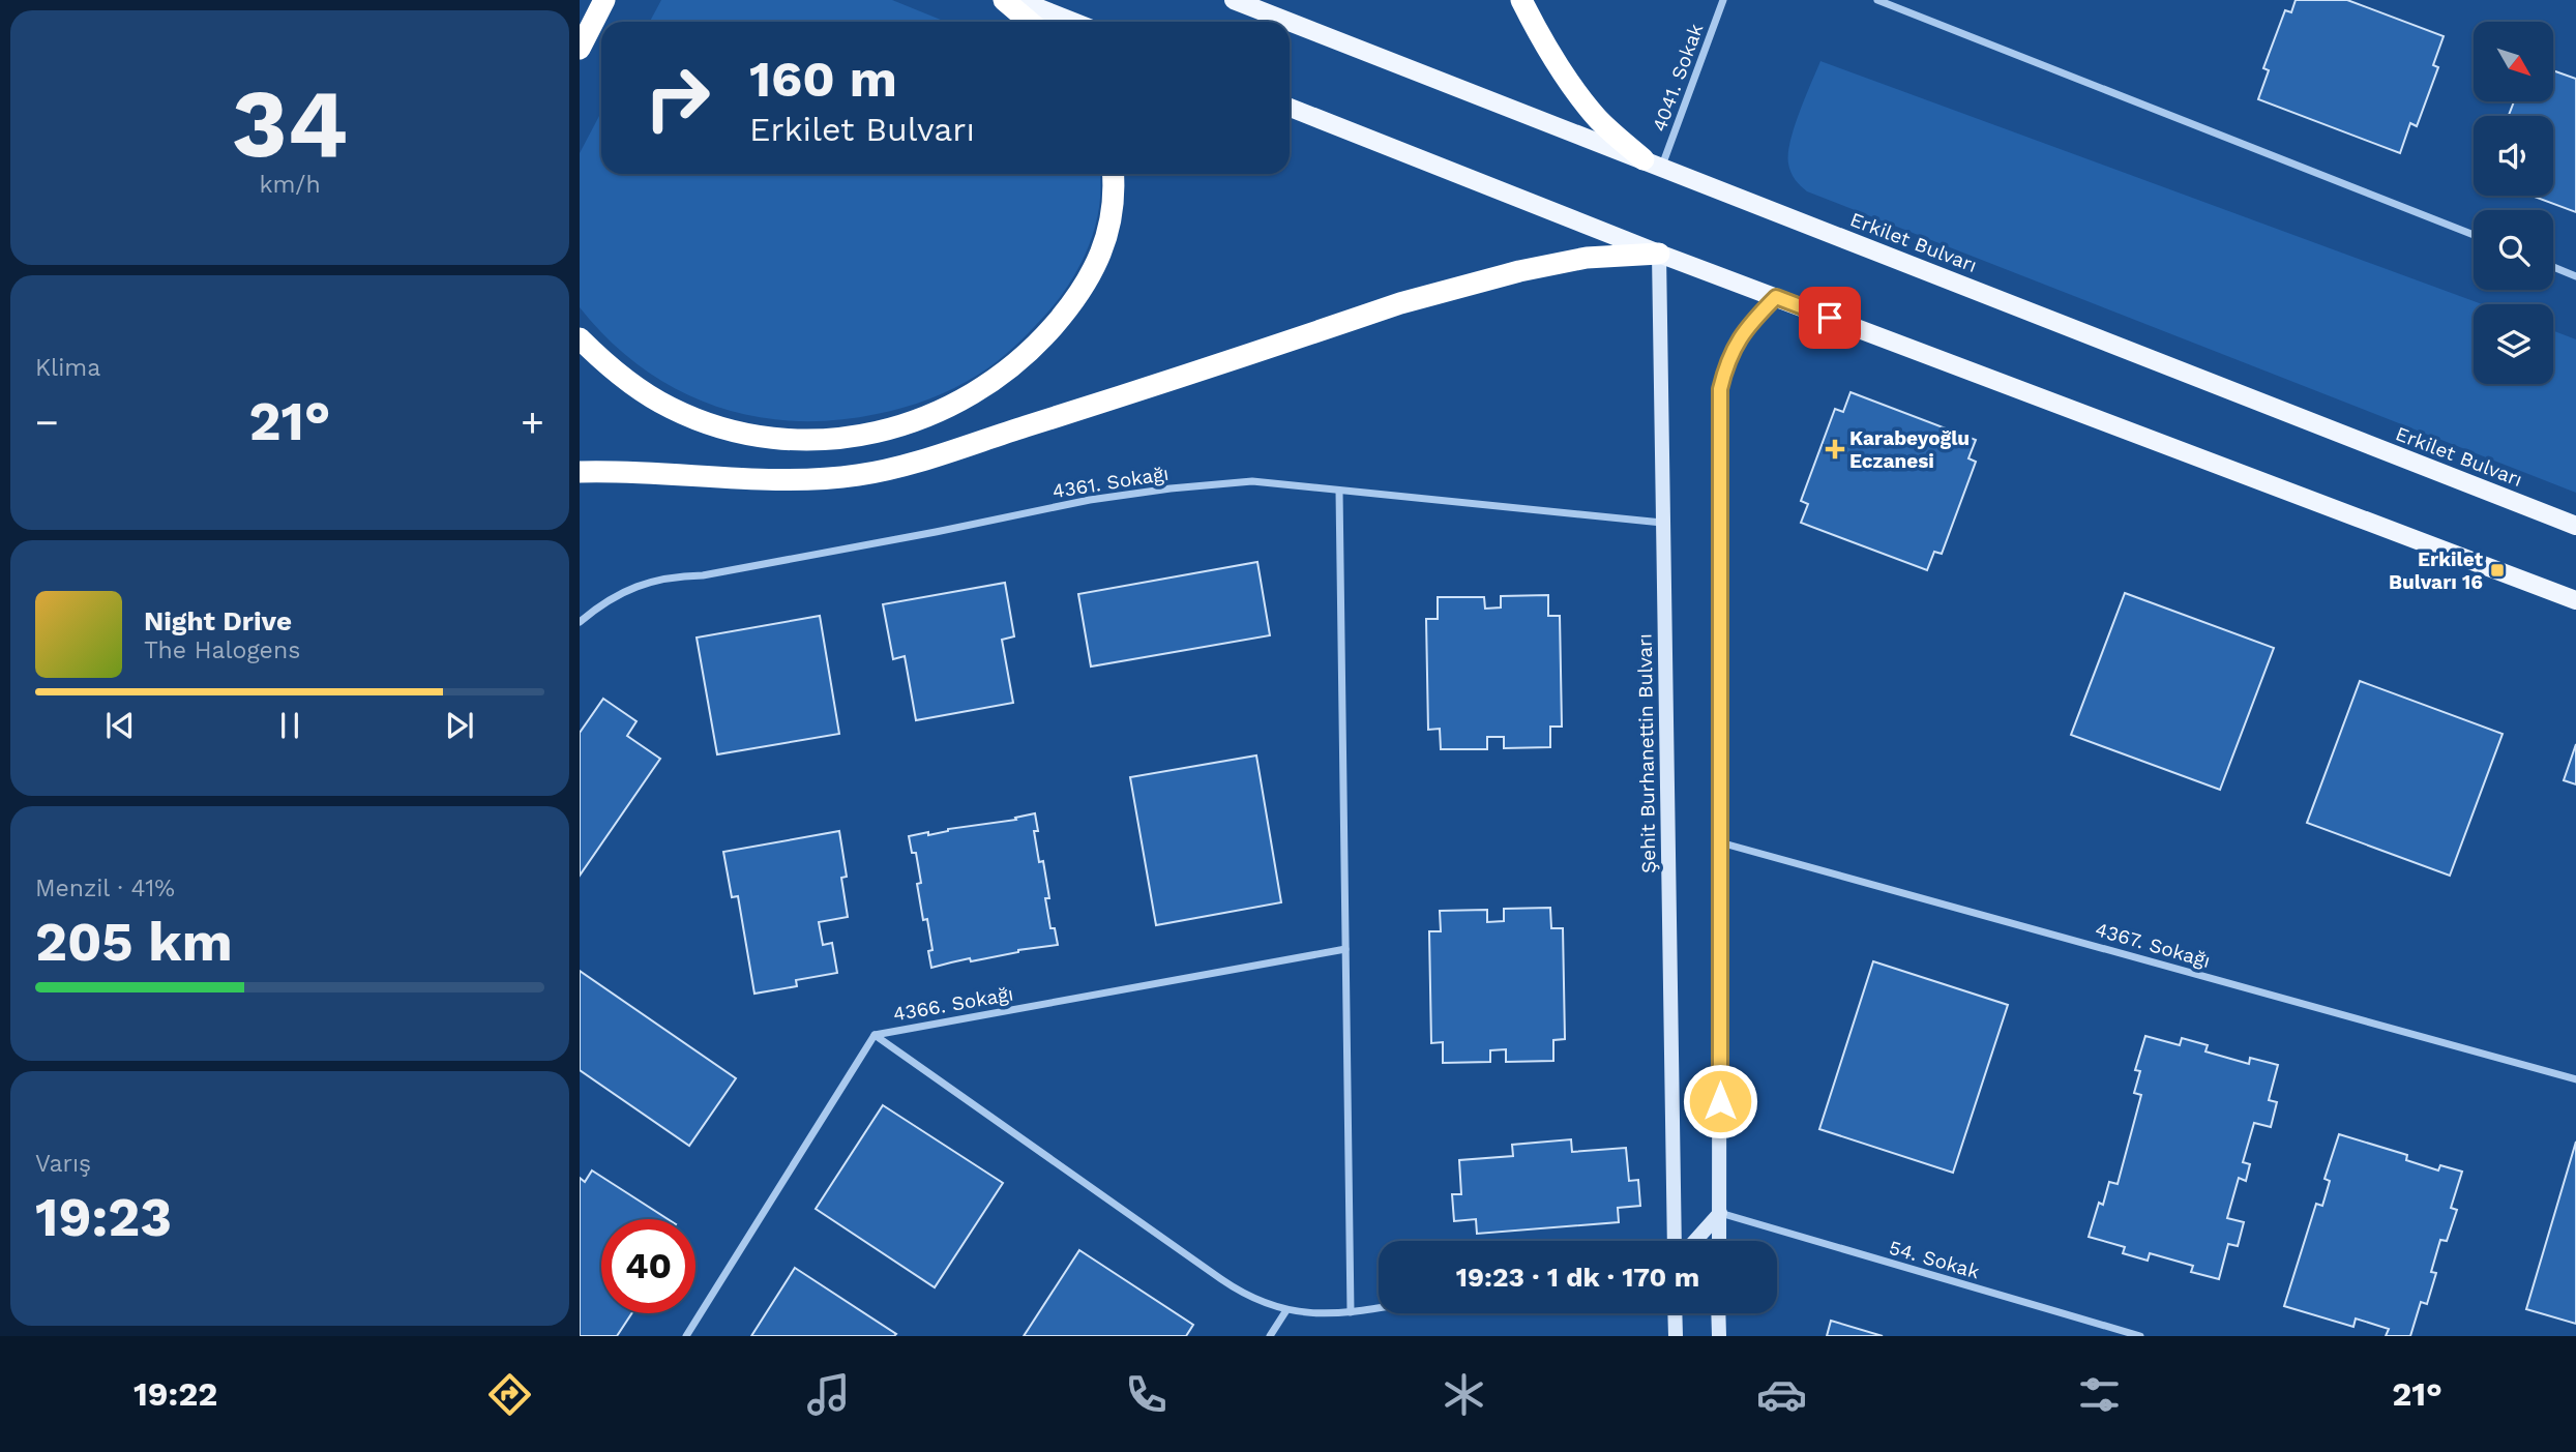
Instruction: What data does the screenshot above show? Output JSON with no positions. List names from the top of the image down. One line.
{"streets":{"main road":["Erkilet Bulvarı"],"street":["4041. Sokak","4361. Sokağı","Şehit Burhanettin Bulvarı","4367. Sokağı","4366. Sokağı","54. Sokak"]},"crossings":[["4041. Sokak","Erkilet Bulvarı"],["4361. Sokağı","Şehit Burhanettin Bulvarı"]],"places":{"health":["Karabeyoğlu Eczanesi"],"transit":["Erkilet Bulvarı 16"]},"north":"bottom right","page":{"tile":[["34","km/h"],"Klima",["Menzil · 41%","205 km"],["Varış","19:23"]],"turn":["160 m","Erkilet Bulvarı"],"heat":["−","21°","+"],"song":["Night Drive","The Halogens"],"limit":"40","trip":"19:23 · 1 dk · 170 m","tabs":["19:22","21°"]}}
